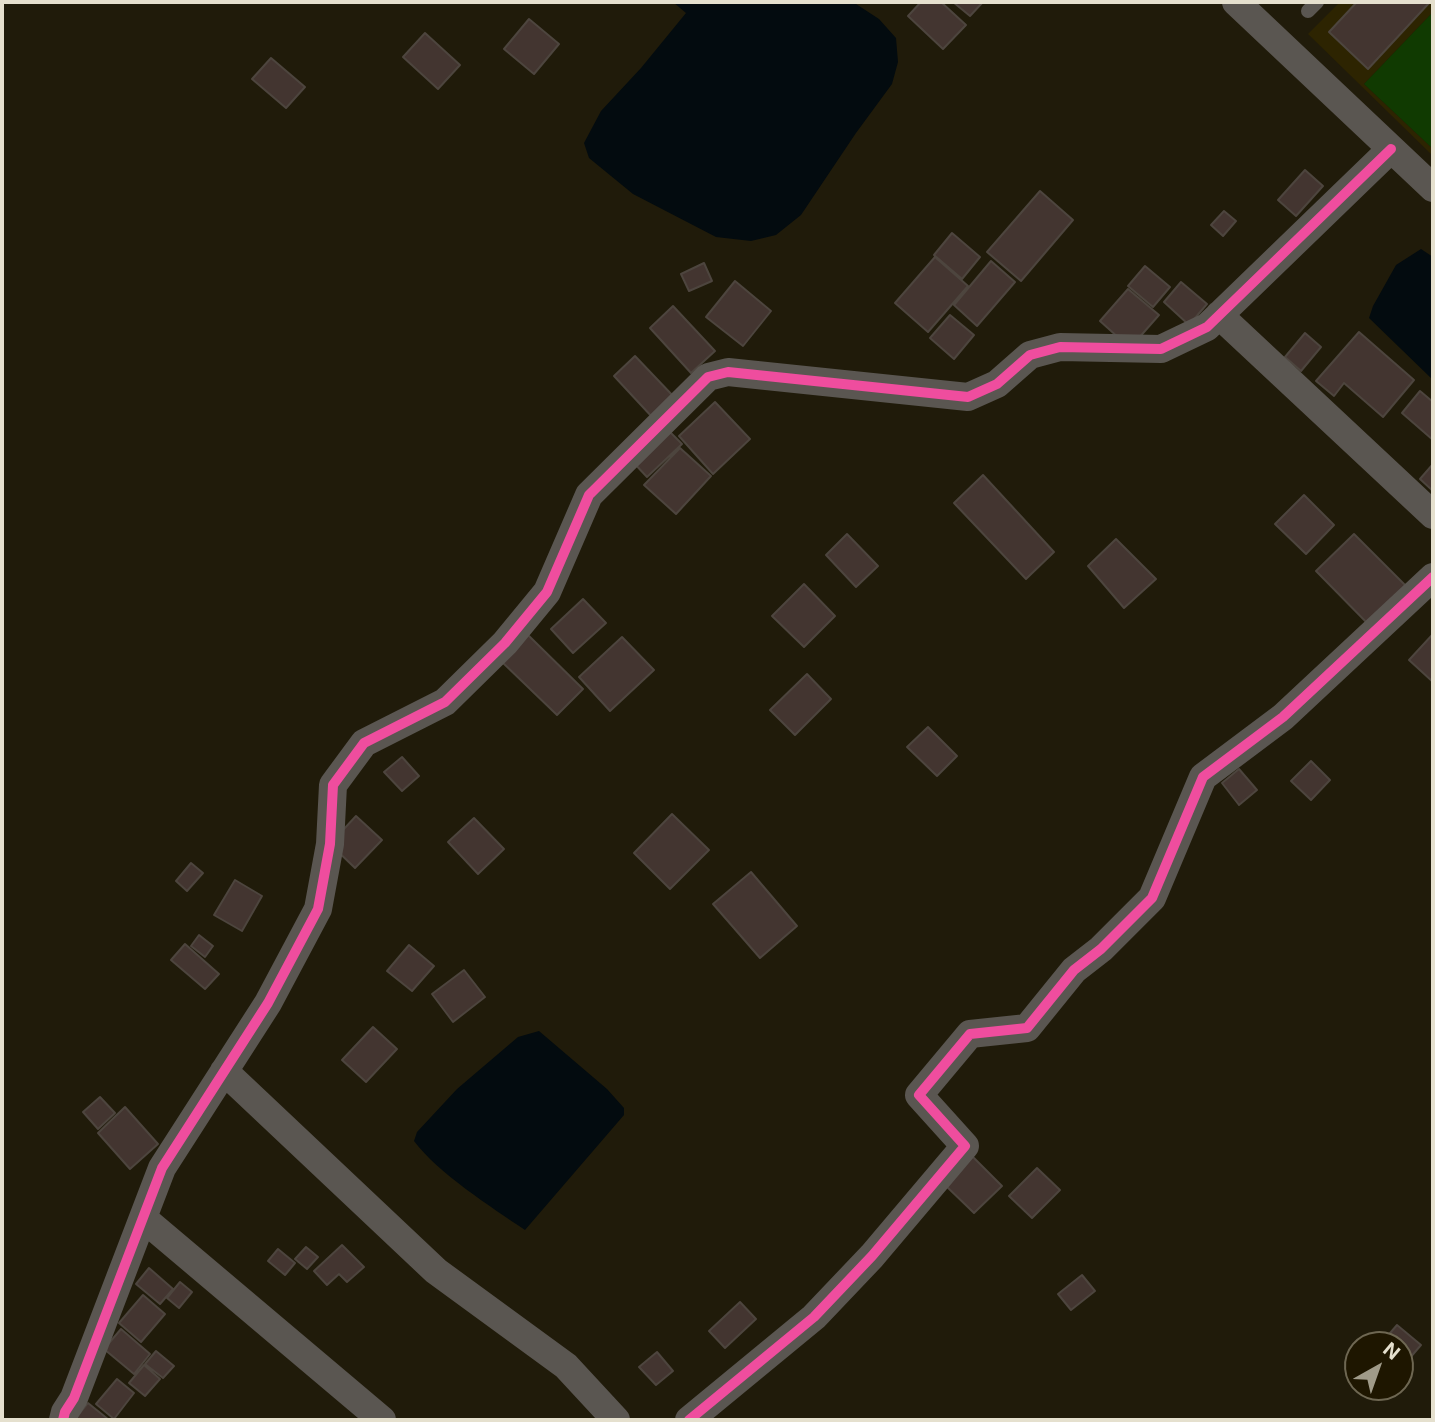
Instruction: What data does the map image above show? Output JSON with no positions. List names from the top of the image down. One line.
{"north":"top right"}
